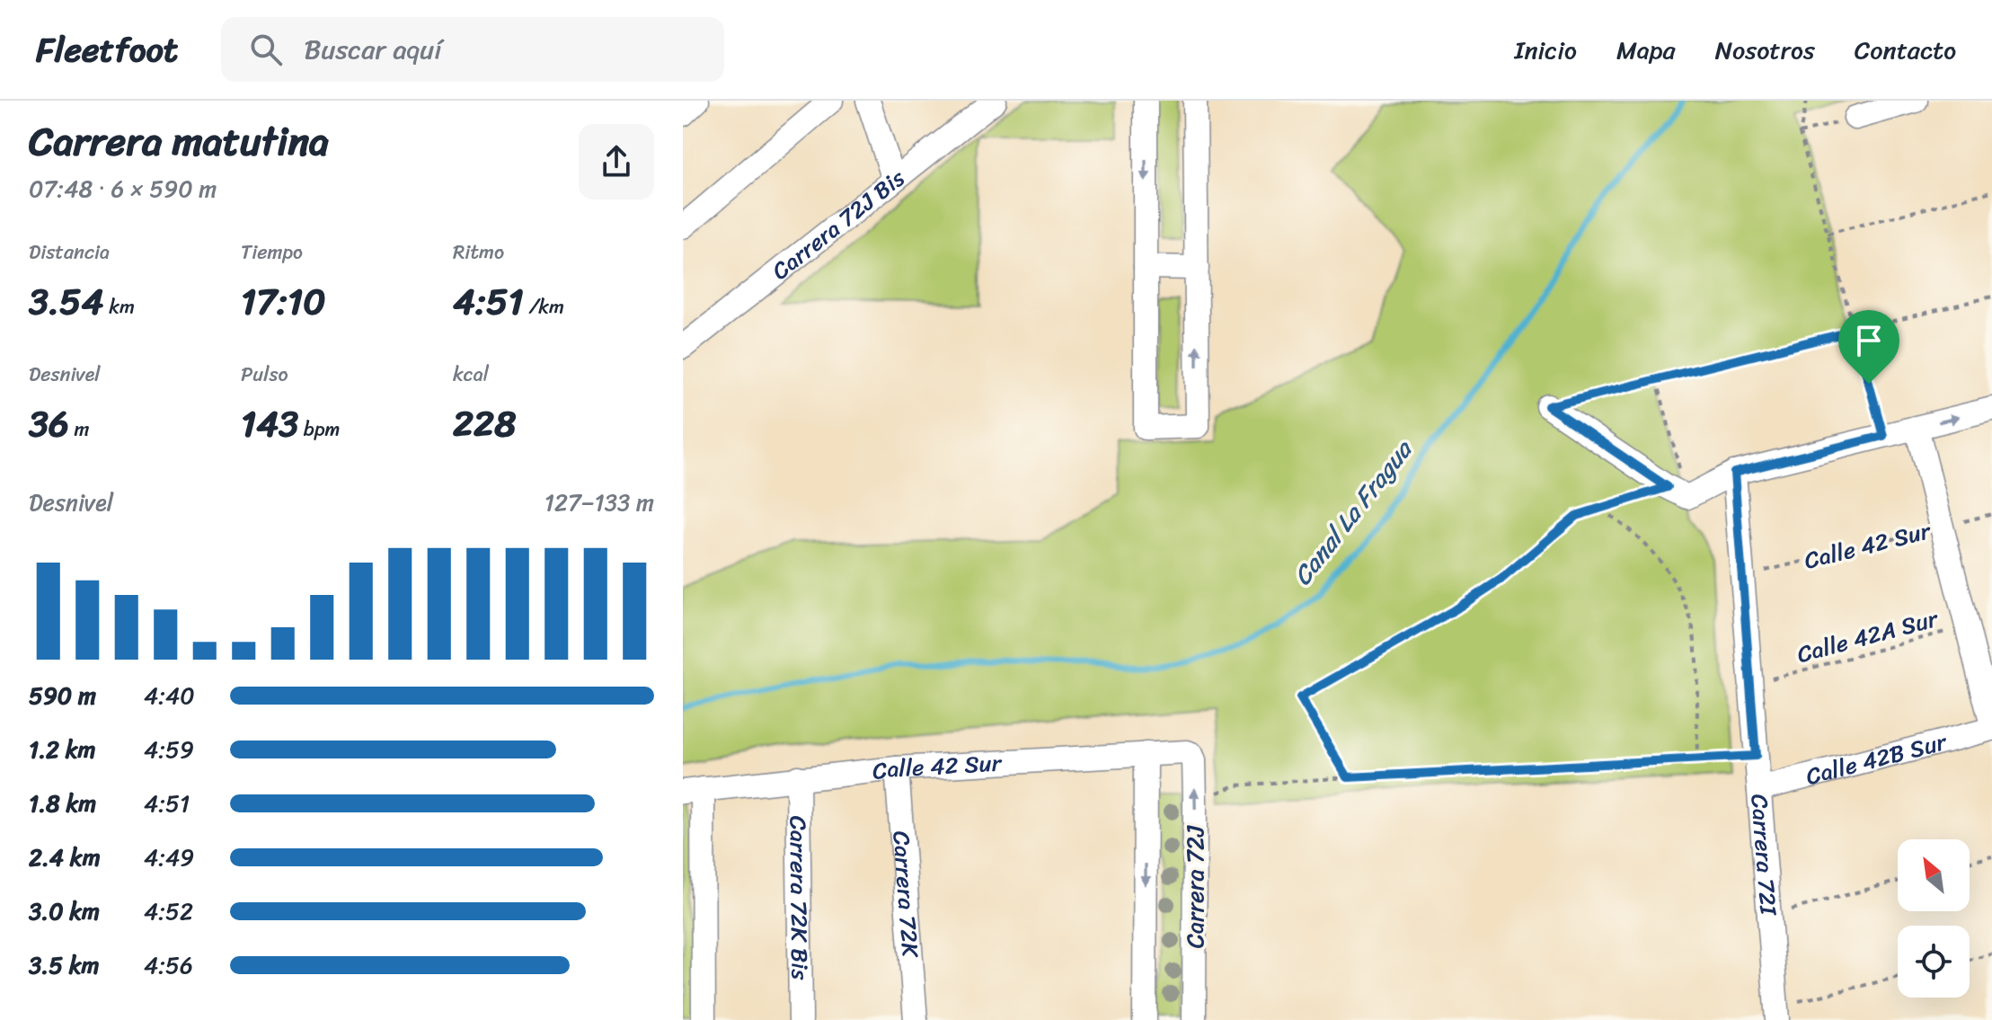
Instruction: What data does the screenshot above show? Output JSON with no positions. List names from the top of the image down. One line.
{"streets":{"street":["Carrera 72J Bis","Calle 42 Sur","Calle 42B Sur","Carrera 72I","Carrera 72J","Carrera 72K","Carrera 72K Bis"],"path":["Calle 42A Sur"]},"crossings":[["Calle 42 Sur","Carrera 72I"],["Calle 42 Sur","Carrera 72J"],["Calle 42 Sur","Carrera 72K"],["Calle 42 Sur","Carrera 72K Bis"],["Calle 42A Sur","Carrera 72I"],["Calle 42B Sur","Carrera 72I"]],"water":["Canal La Fragua"],"north":"top left","page":{"header":"Fleetfoot","search":"Buscar aquí","nav":["Inicio","Mapa","Nosotros","Contacto"],"heading":["Carrera matutina","07:48 · 6 × 590 m"],"stats":[["Distancia","3.54 km"],["Tiempo","17:10"],["Ritmo","4:51 /km"],["Desnivel","36 m"],["Pulso","143 bpm"],["kcal","228"]],"chart":["Desnivel","127–133 m"],"list":[{"name":"590 m","note":"4:40"},{"name":"1.2 km","note":"4:59"},{"name":"1.8 km","note":"4:51"},{"name":"2.4 km","note":"4:49"},{"name":"3.0 km","note":"4:52"},{"name":"3.5 km","note":"4:56"}]}}
